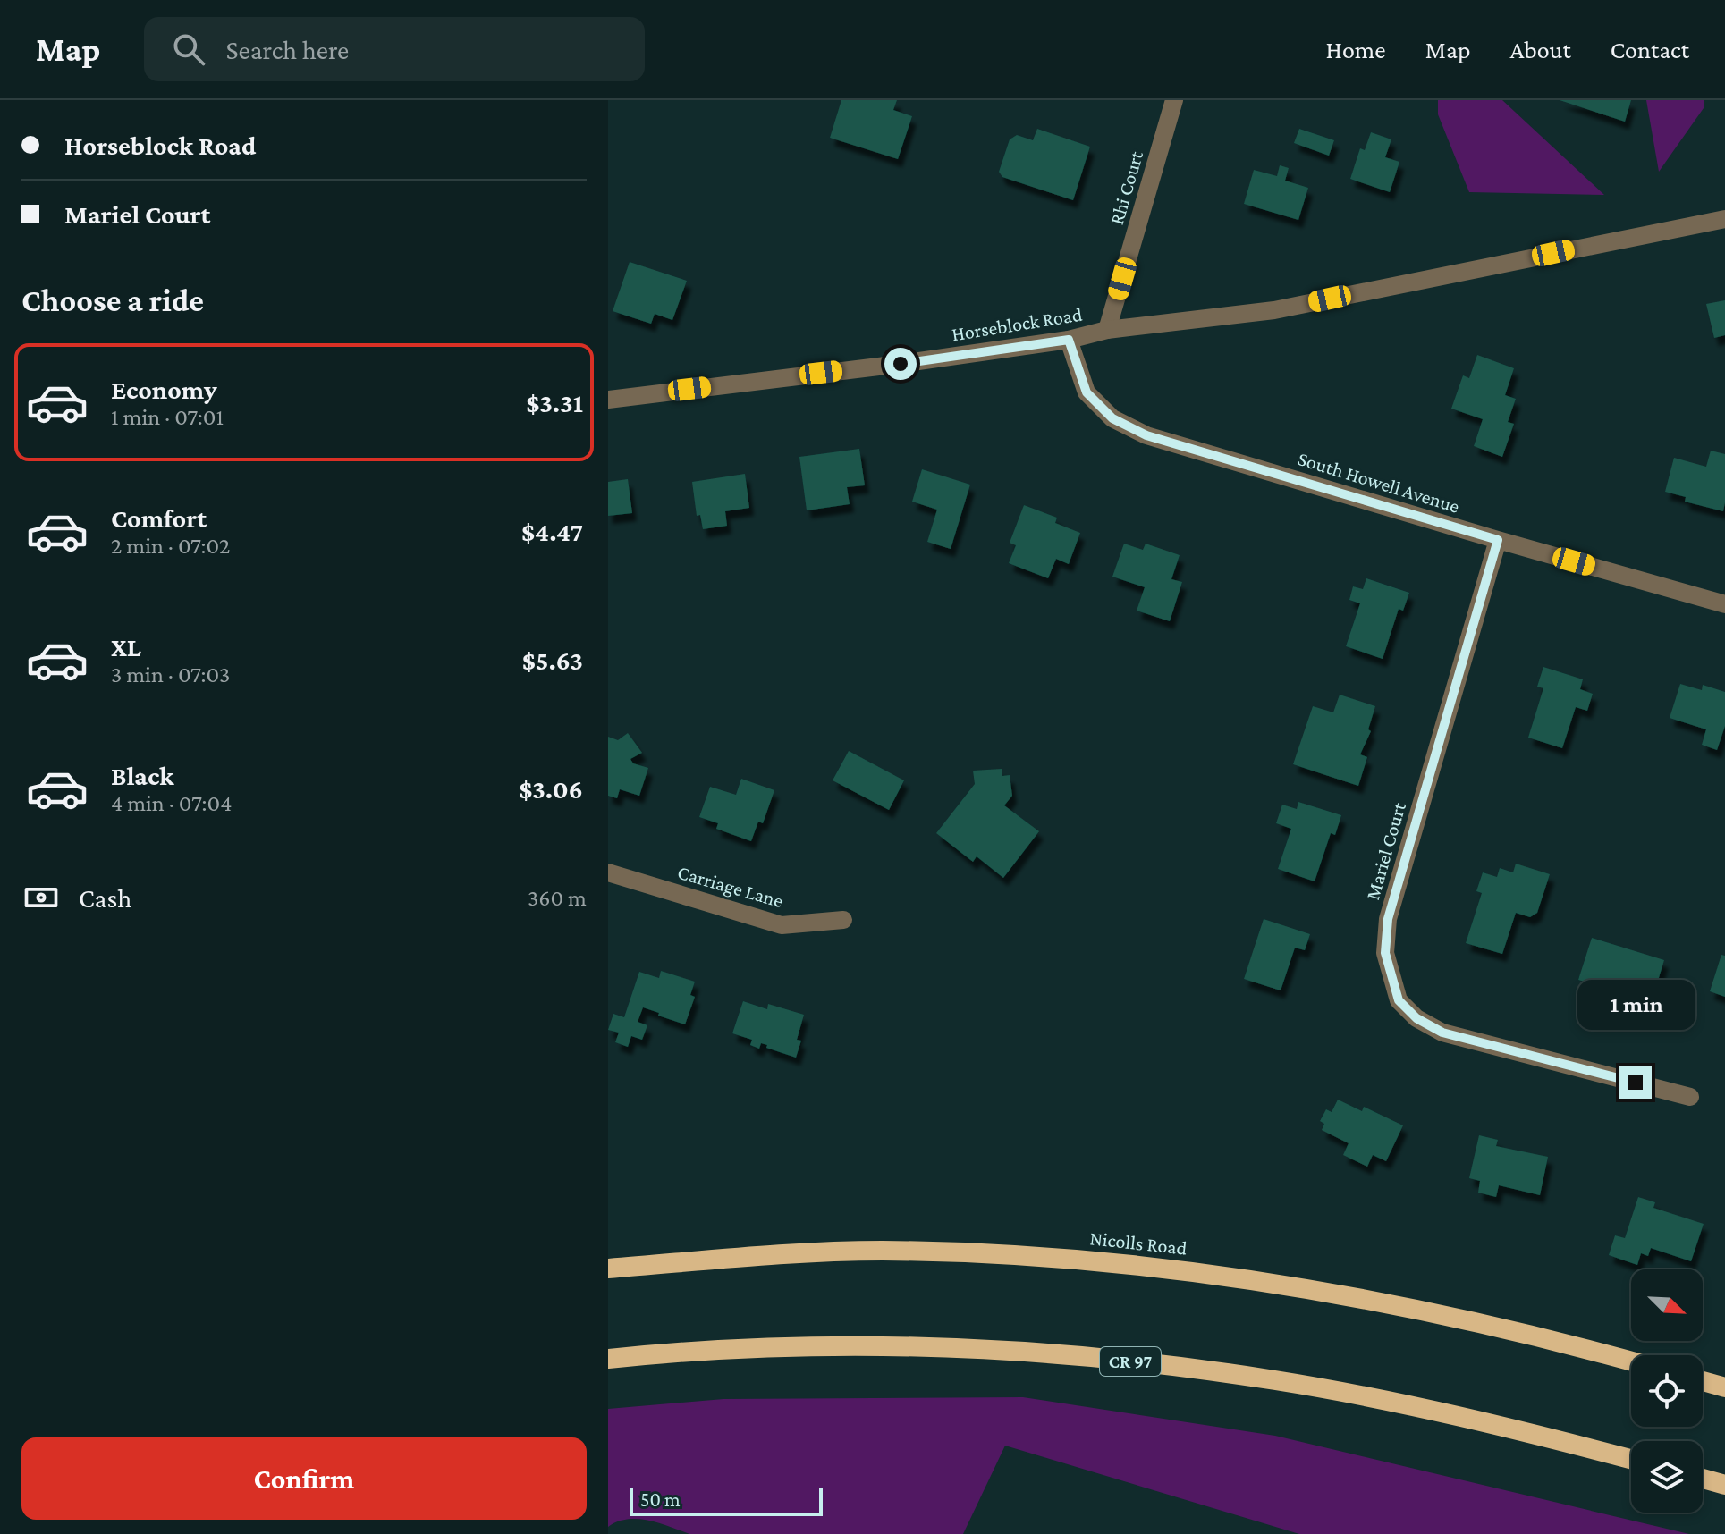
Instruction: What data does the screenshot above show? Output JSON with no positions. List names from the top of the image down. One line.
{"streets":{"highway":["Nicolls Road","CR 97"],"street":["Rhi Court","Horseblock Road","South Howell Avenue","Mariel Court","Carriage Lane"]},"crossings":[["Rhi Court","Horseblock Road"],["Horseblock Road","South Howell Avenue"],["South Howell Avenue","Mariel Court"]],"scale_bar":"50 m","north":"bottom right","page":{"header":"Map","search":"Search here","nav":["Home","Map","About","Contact"],"banner":["Horseblock Road","Mariel Court"],"heading":"Choose a ride","list":[{"name":"Economy","note":"1 min · 07:01","value":"$3.31"},{"name":"Comfort","note":"2 min · 07:02","value":"$4.47"},{"name":"XL","note":"3 min · 07:03","value":"$5.63"},{"name":"Black","note":"4 min · 07:04","value":"$3.06"}],"pay":["Cash","360 m"],"bubble":"1 min","buttons":"Confirm","scale":"50 m"}}
